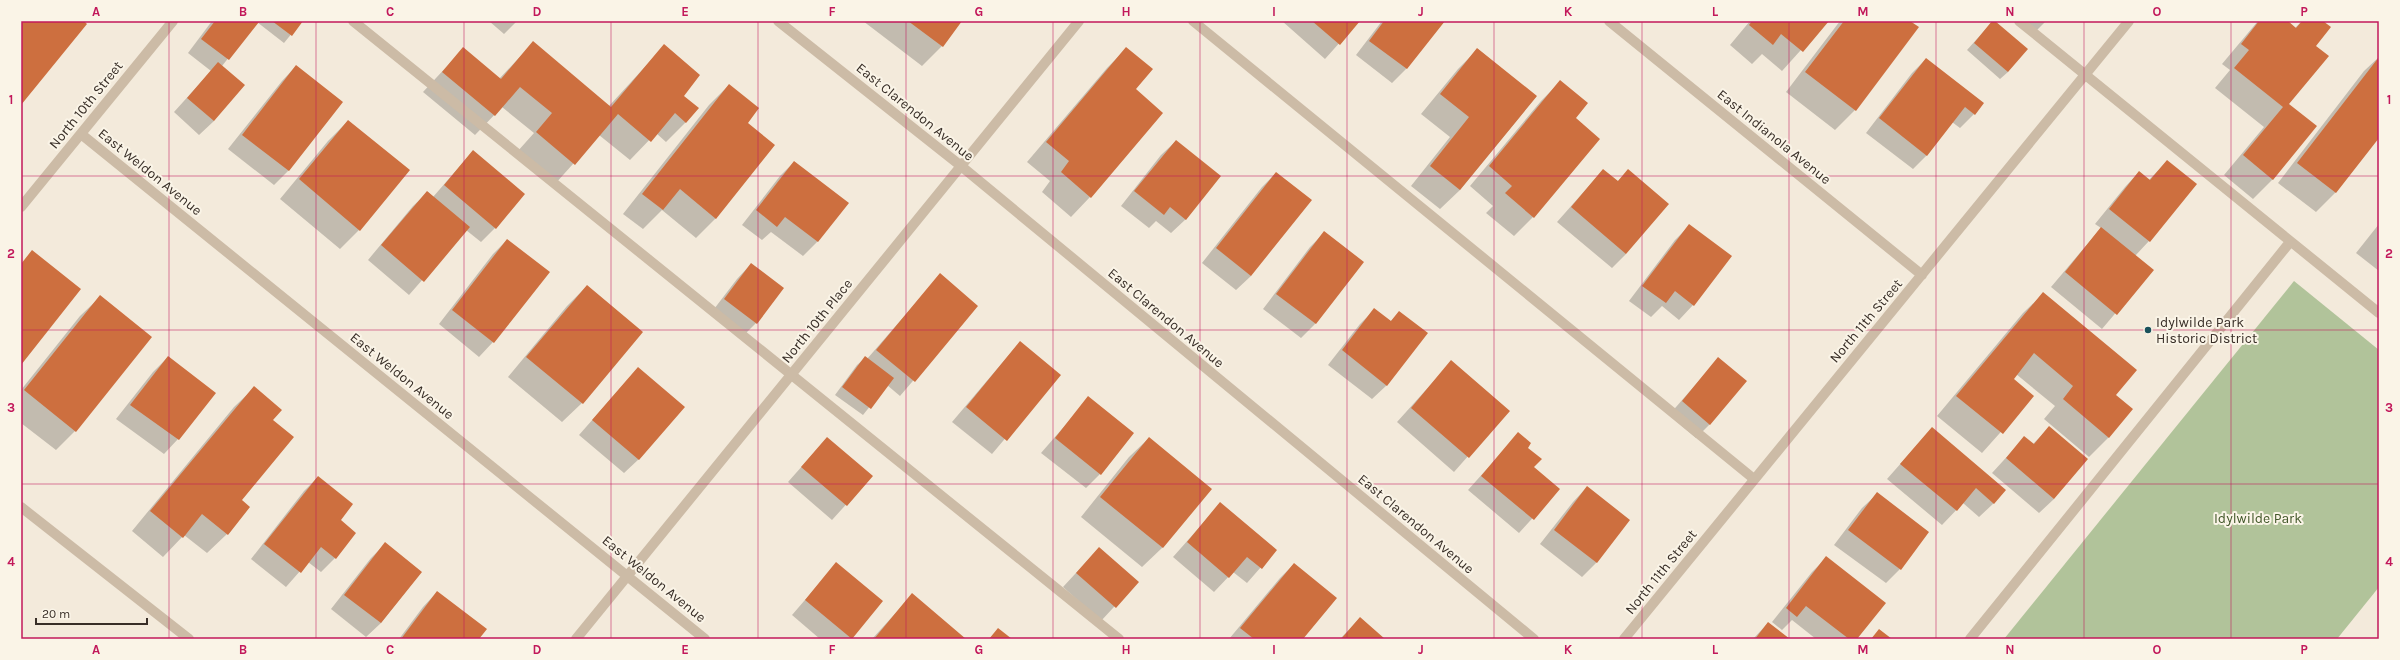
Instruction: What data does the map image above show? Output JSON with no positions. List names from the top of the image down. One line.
{"streets":{"street":["North 10th Street","East Clarendon Avenue","East Indianola Avenue","East Weldon Avenue","North 10th Place","North 11th Street"]},"crossings":[["North 10th Street","East Weldon Avenue"],["East Clarendon Avenue","North 10th Place"],["East Indianola Avenue","North 11th Street"],["East Weldon Avenue","North 10th Place"]],"parks":["Idylwilde Park"],"places":["Idylwilde Park Historic District"],"scale_bar":"20 m","grid":{"columns":["A","B","C","D","E","F","G","H","I","J","K","L","M","N","O","P"],"rows":["1","2","3","4"]}}
